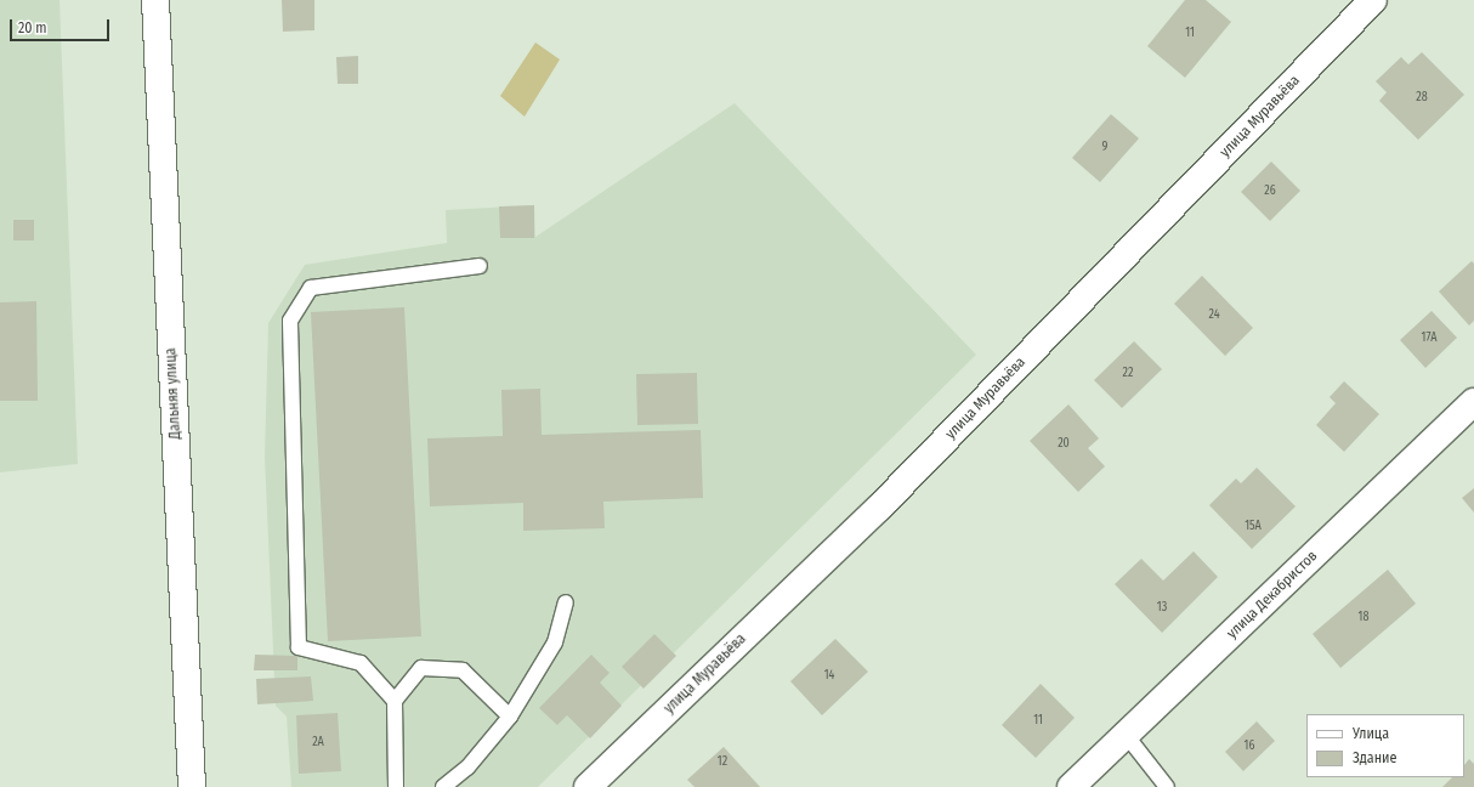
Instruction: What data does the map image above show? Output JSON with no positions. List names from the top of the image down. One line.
{"streets":{"street":["улица Муравьёва","Дальняя улица","улица Декабристов"]},"house_numbers":["11","28","9","26","24","17А","22","20","15А","13","18","14","11","2А","16","12"],"legend":["Улица","Здание"],"scale_bar":"20 m"}
